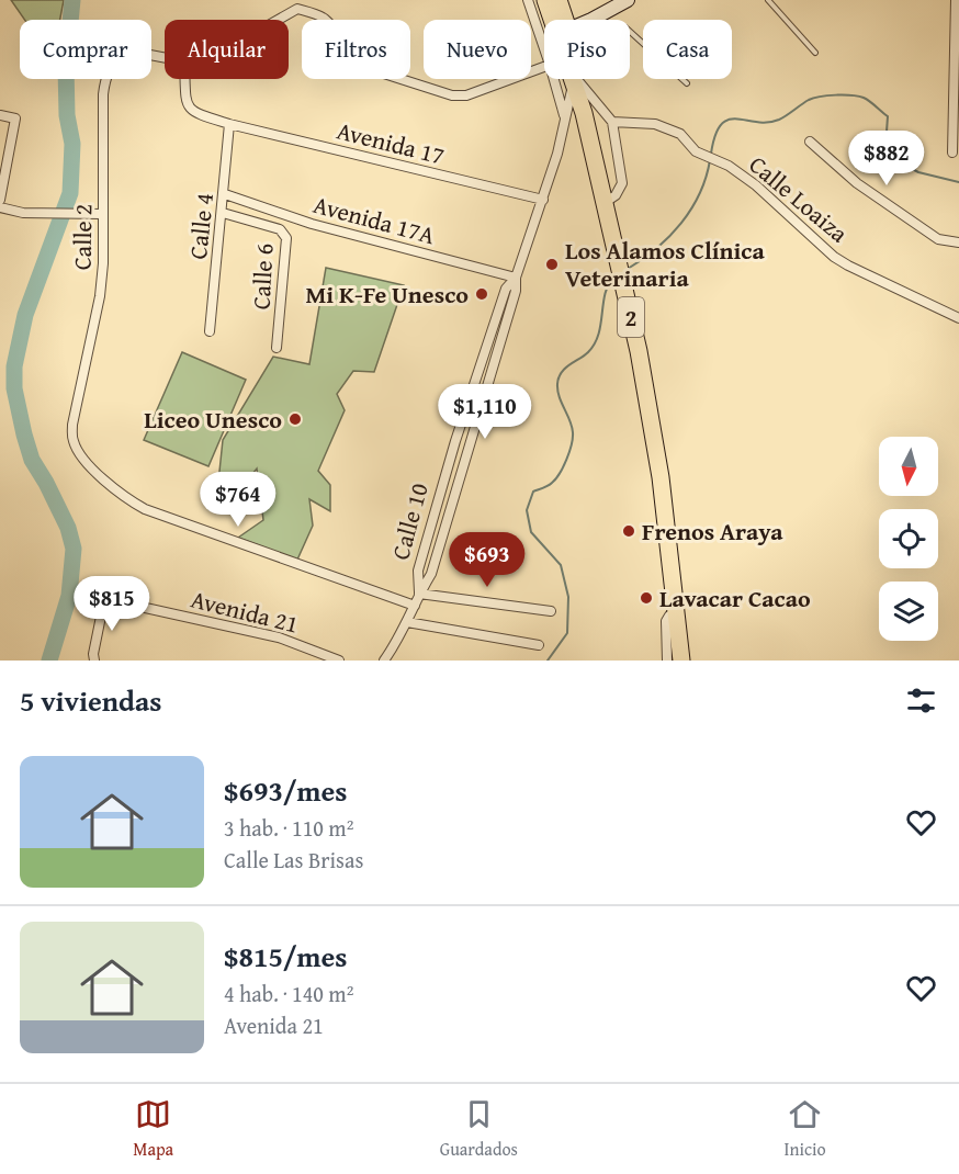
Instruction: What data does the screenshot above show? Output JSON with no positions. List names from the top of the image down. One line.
{"streets":{"highway":["2"],"street":["Avenida 17","Calle Loaiza","Avenida 17A","Calle 4","Calle 2","Calle 6","Calle 10","Avenida 21"]},"crossings":[["Avenida 17","Calle 4"],["Avenida 17","Calle 10"],["Avenida 17A","Calle 4"],["Avenida 17A","Calle 10"],["Calle 4","Calle 6"],["Calle 2","Calle 10"],["2","Calle 10"]],"places":["Los Alamos Clínica Veterinaria","Mi K-Fe Unesco","Liceo Unesco","Frenos Araya","Lavacar Cacao"],"north":"bottom","page":{"chip":["Comprar","Alquilar","Filtros","Nuevo","Piso","Casa"],"price":["$882","$1,110","$764","$693","$815"],"heading":"5 viviendas","list":[{"name":"$693/mes","note":"3 hab. · 110 m² · Calle Las Brisas"},{"name":"$815/mes","note":"4 hab. · 140 m² · Avenida 21"}],"tabs":["Mapa","Guardados","Inicio"]}}
